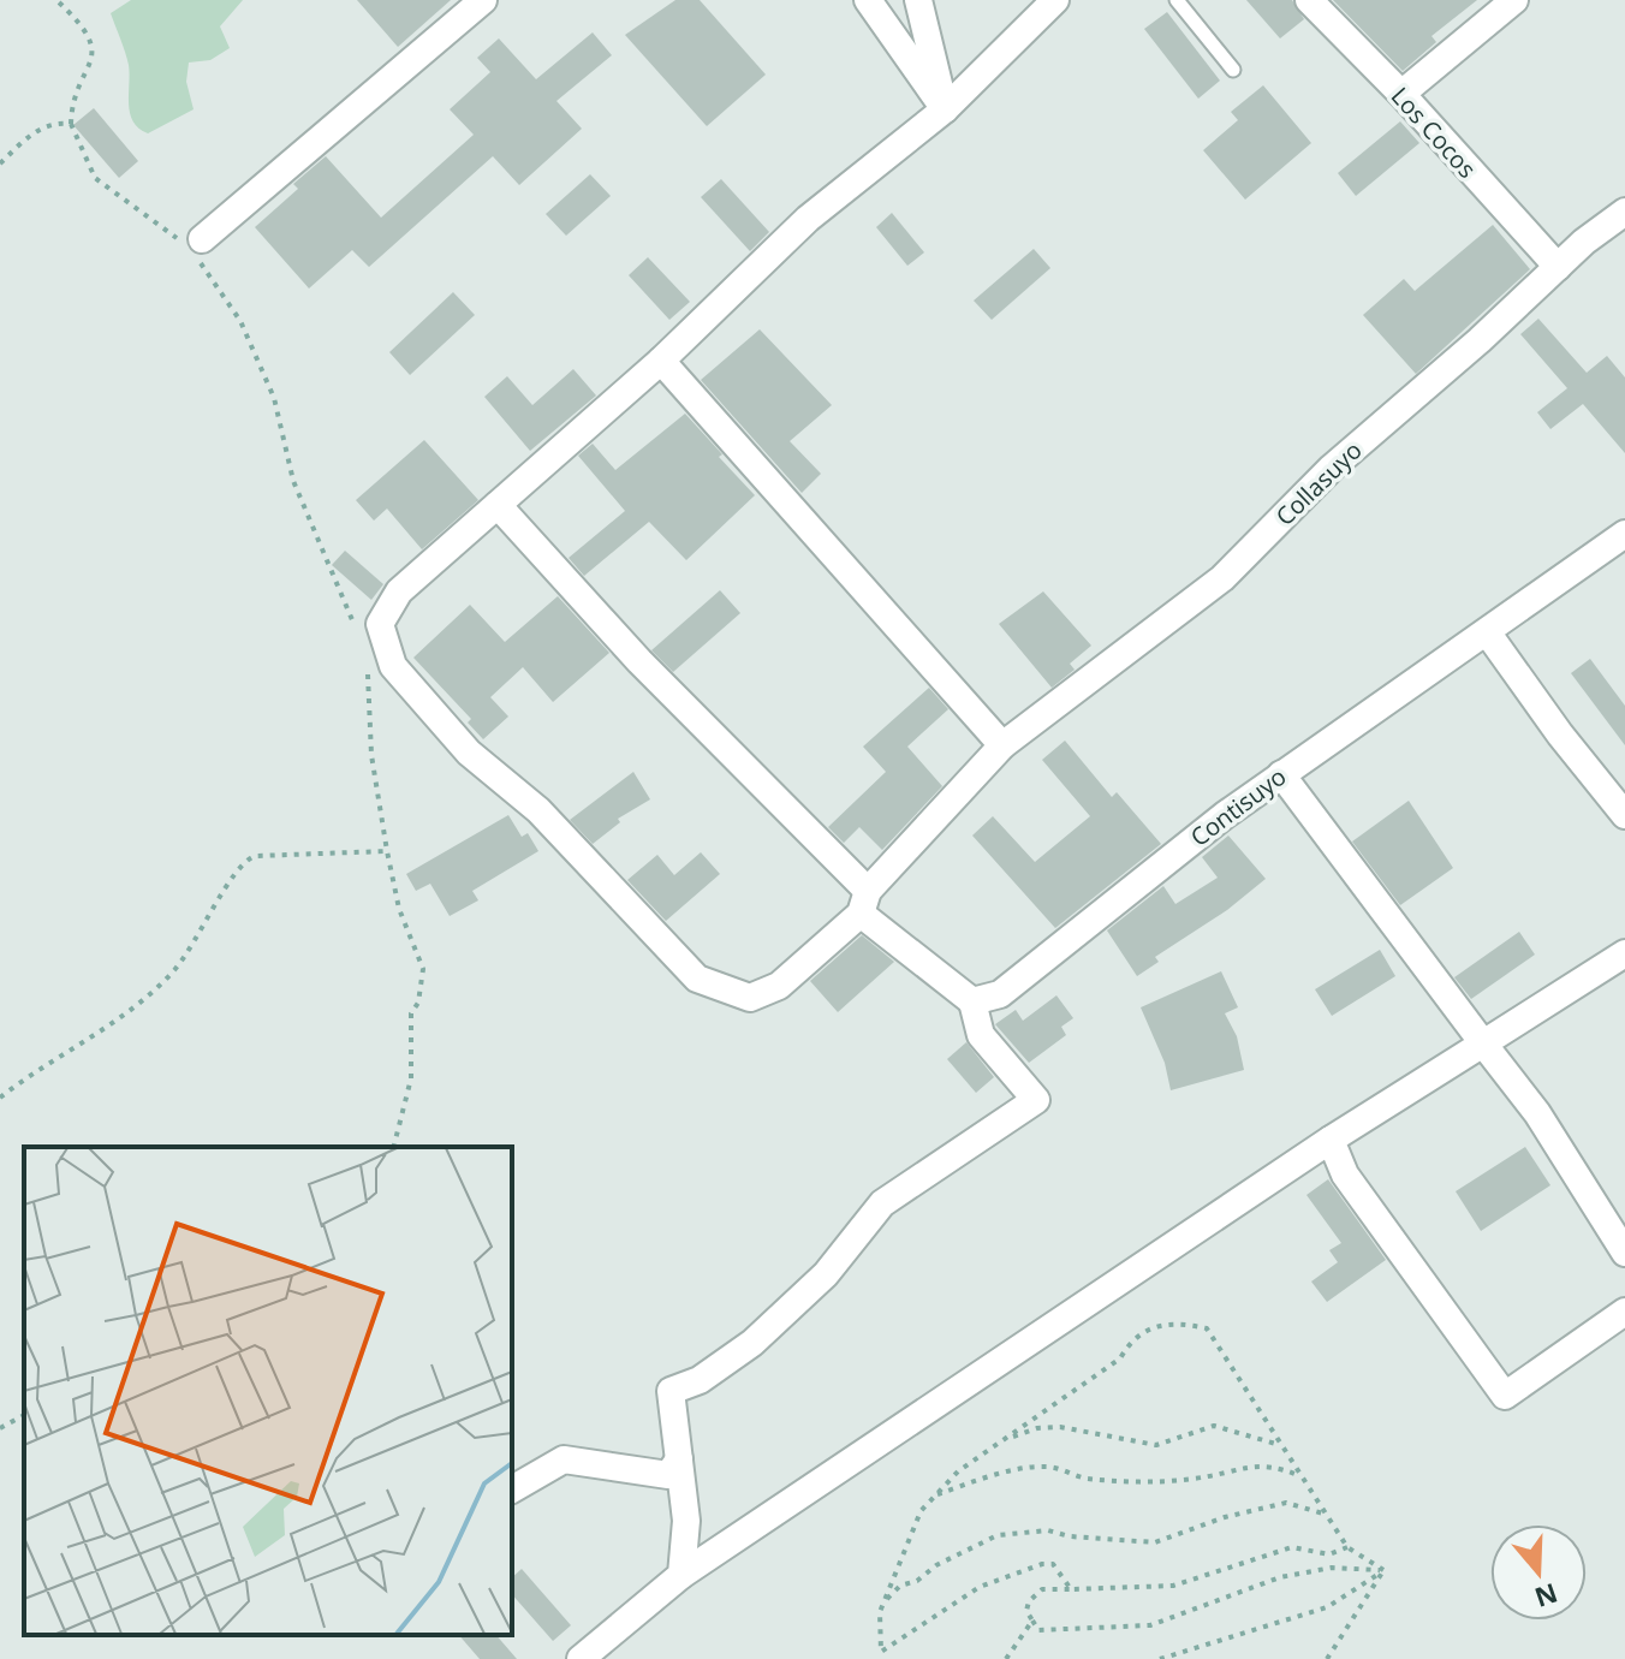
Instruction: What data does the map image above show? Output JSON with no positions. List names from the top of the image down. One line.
{"streets":{"street":["Los Cocos","Collasuyo","Contisuyo"]},"crossings":[["Los Cocos","Collasuyo"]],"north":"bottom"}
